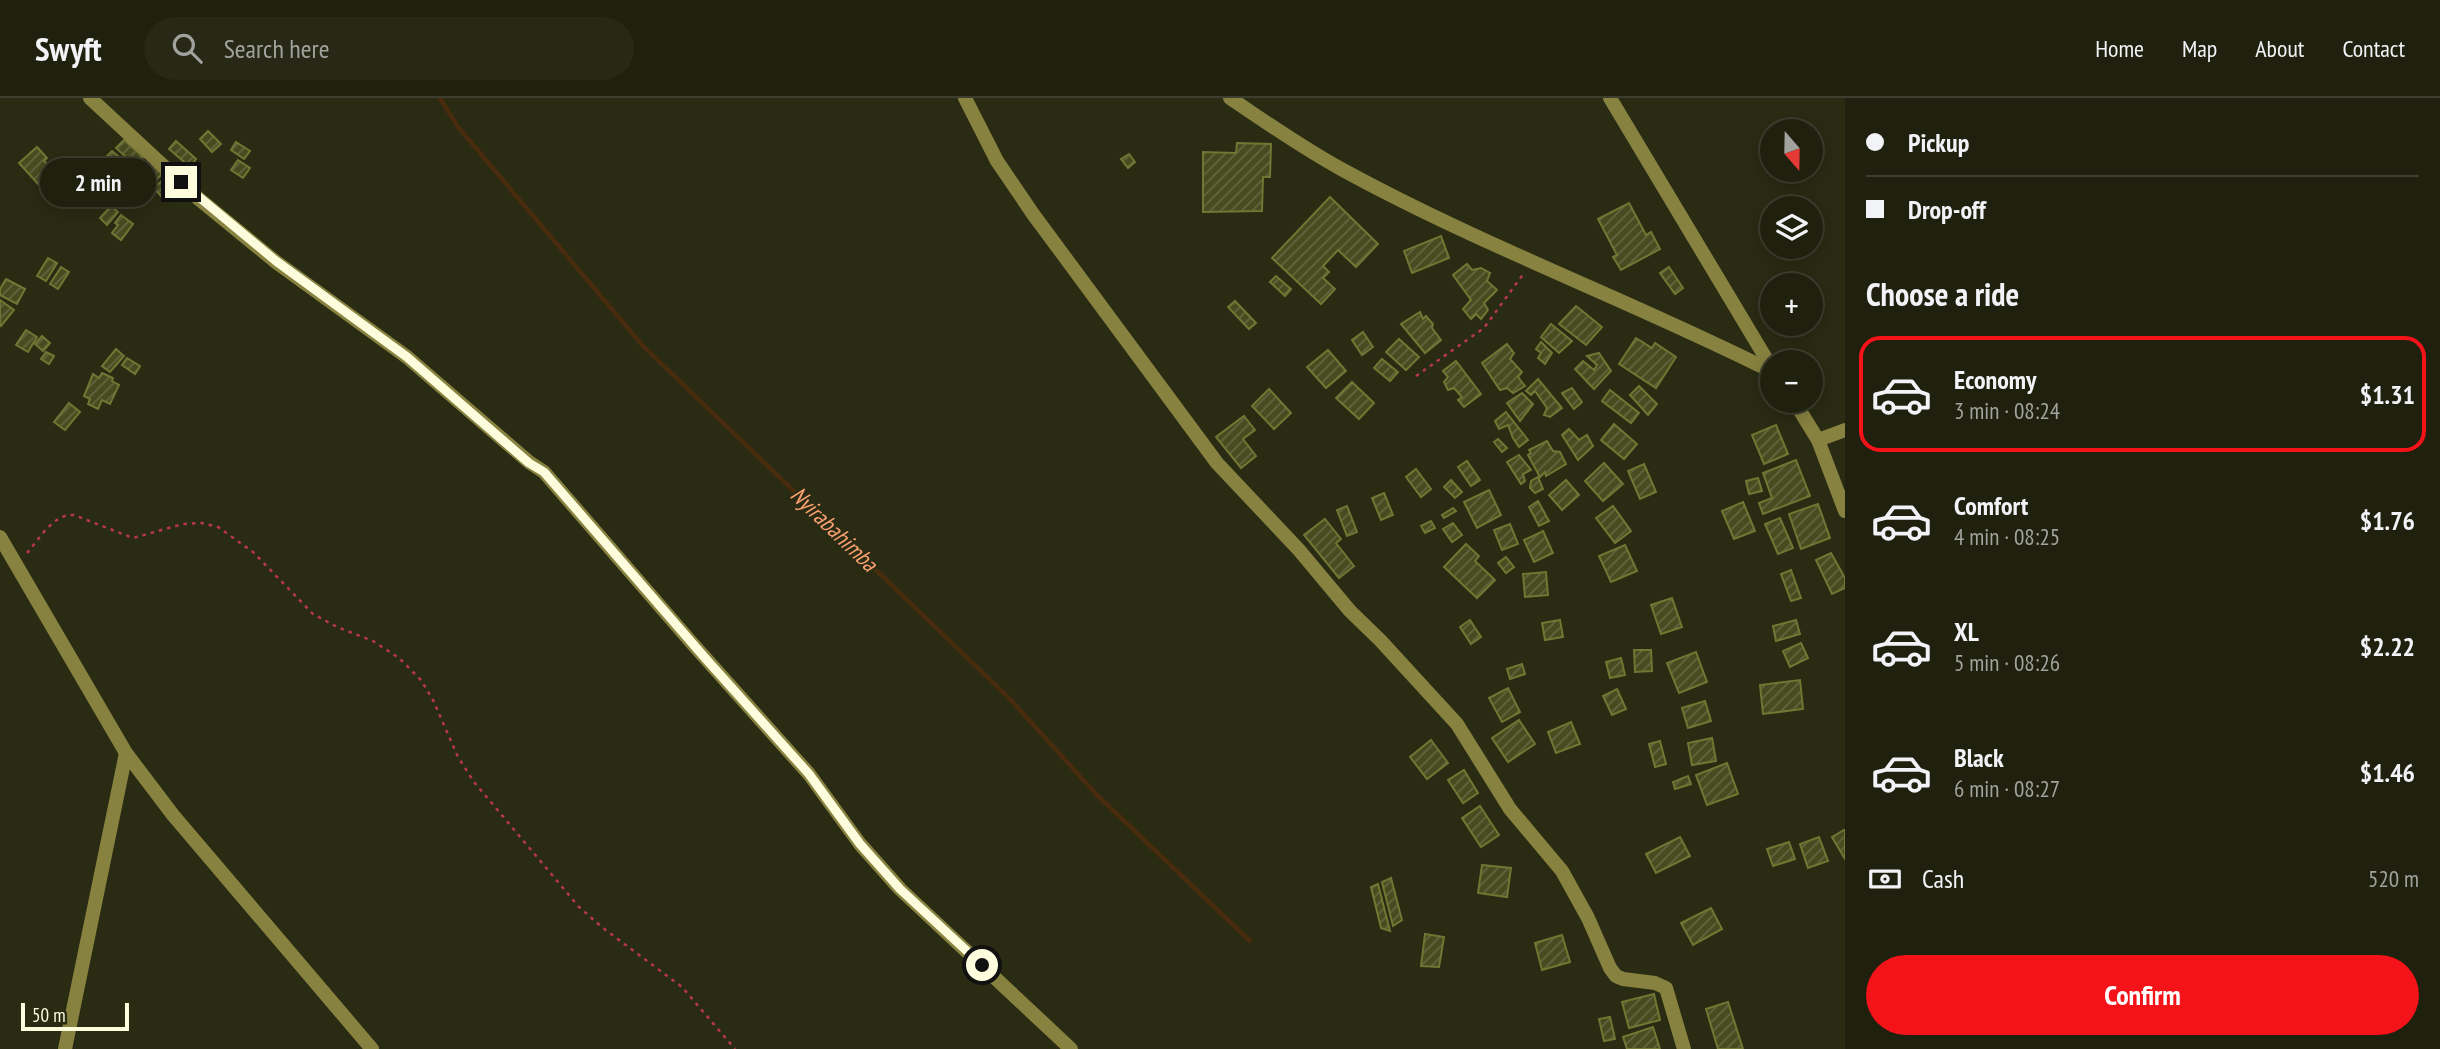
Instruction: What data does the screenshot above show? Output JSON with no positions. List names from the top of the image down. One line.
{"water":["Nyirabahimba"],"scale_bar":"50 m","north":"bottom","page":{"header":"Swyft","search":"Search here","nav":["Home","Map","About","Contact"],"banner":["Pickup","Drop-off"],"map_buttons":["+","−"],"bubble":"2 min","heading":"Choose a ride","list":[{"name":"Economy","note":"3 min · 08:24","value":"$1.31"},{"name":"Comfort","note":"4 min · 08:25","value":"$1.76"},{"name":"XL","note":"5 min · 08:26","value":"$2.22"},{"name":"Black","note":"6 min · 08:27","value":"$1.46"}],"pay":["Cash","520 m"],"buttons":"Confirm","scale":"50 m"}}
